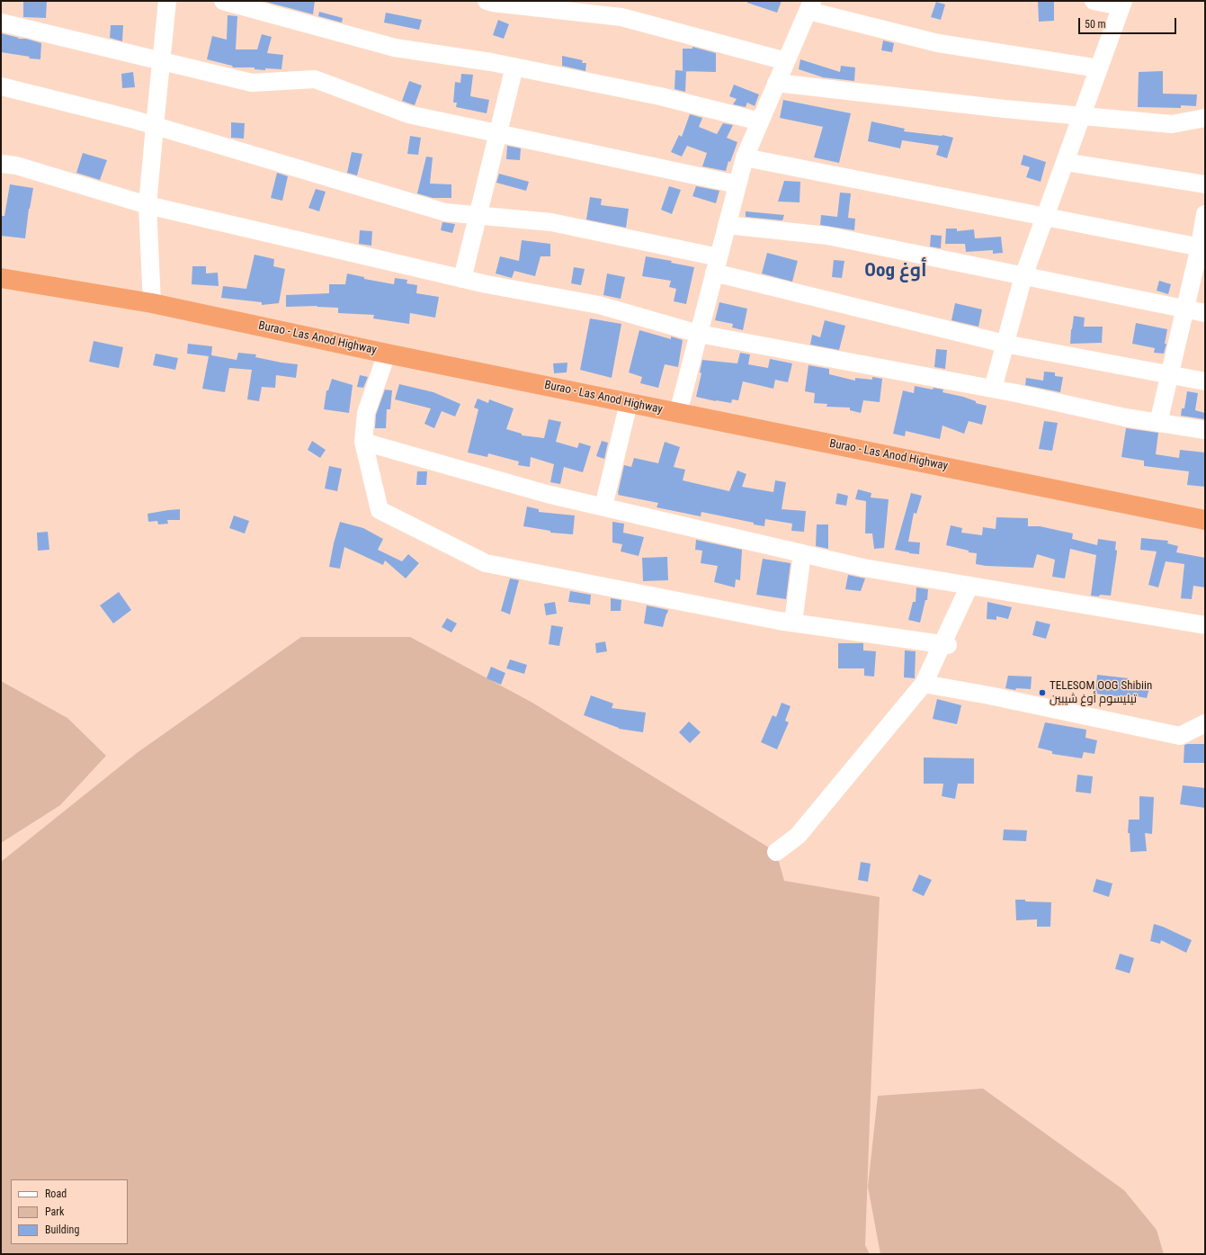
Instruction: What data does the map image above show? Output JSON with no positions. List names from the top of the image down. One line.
{"streets":{"highway":["Burao - Las Anod Highway"]},"districts":["Oog أوغ"],"places":["TELESOM OOG Shibiin تيليسوم أوغ شيبين"],"legend":["Road","Park","Building"],"scale_bar":"50 m"}
